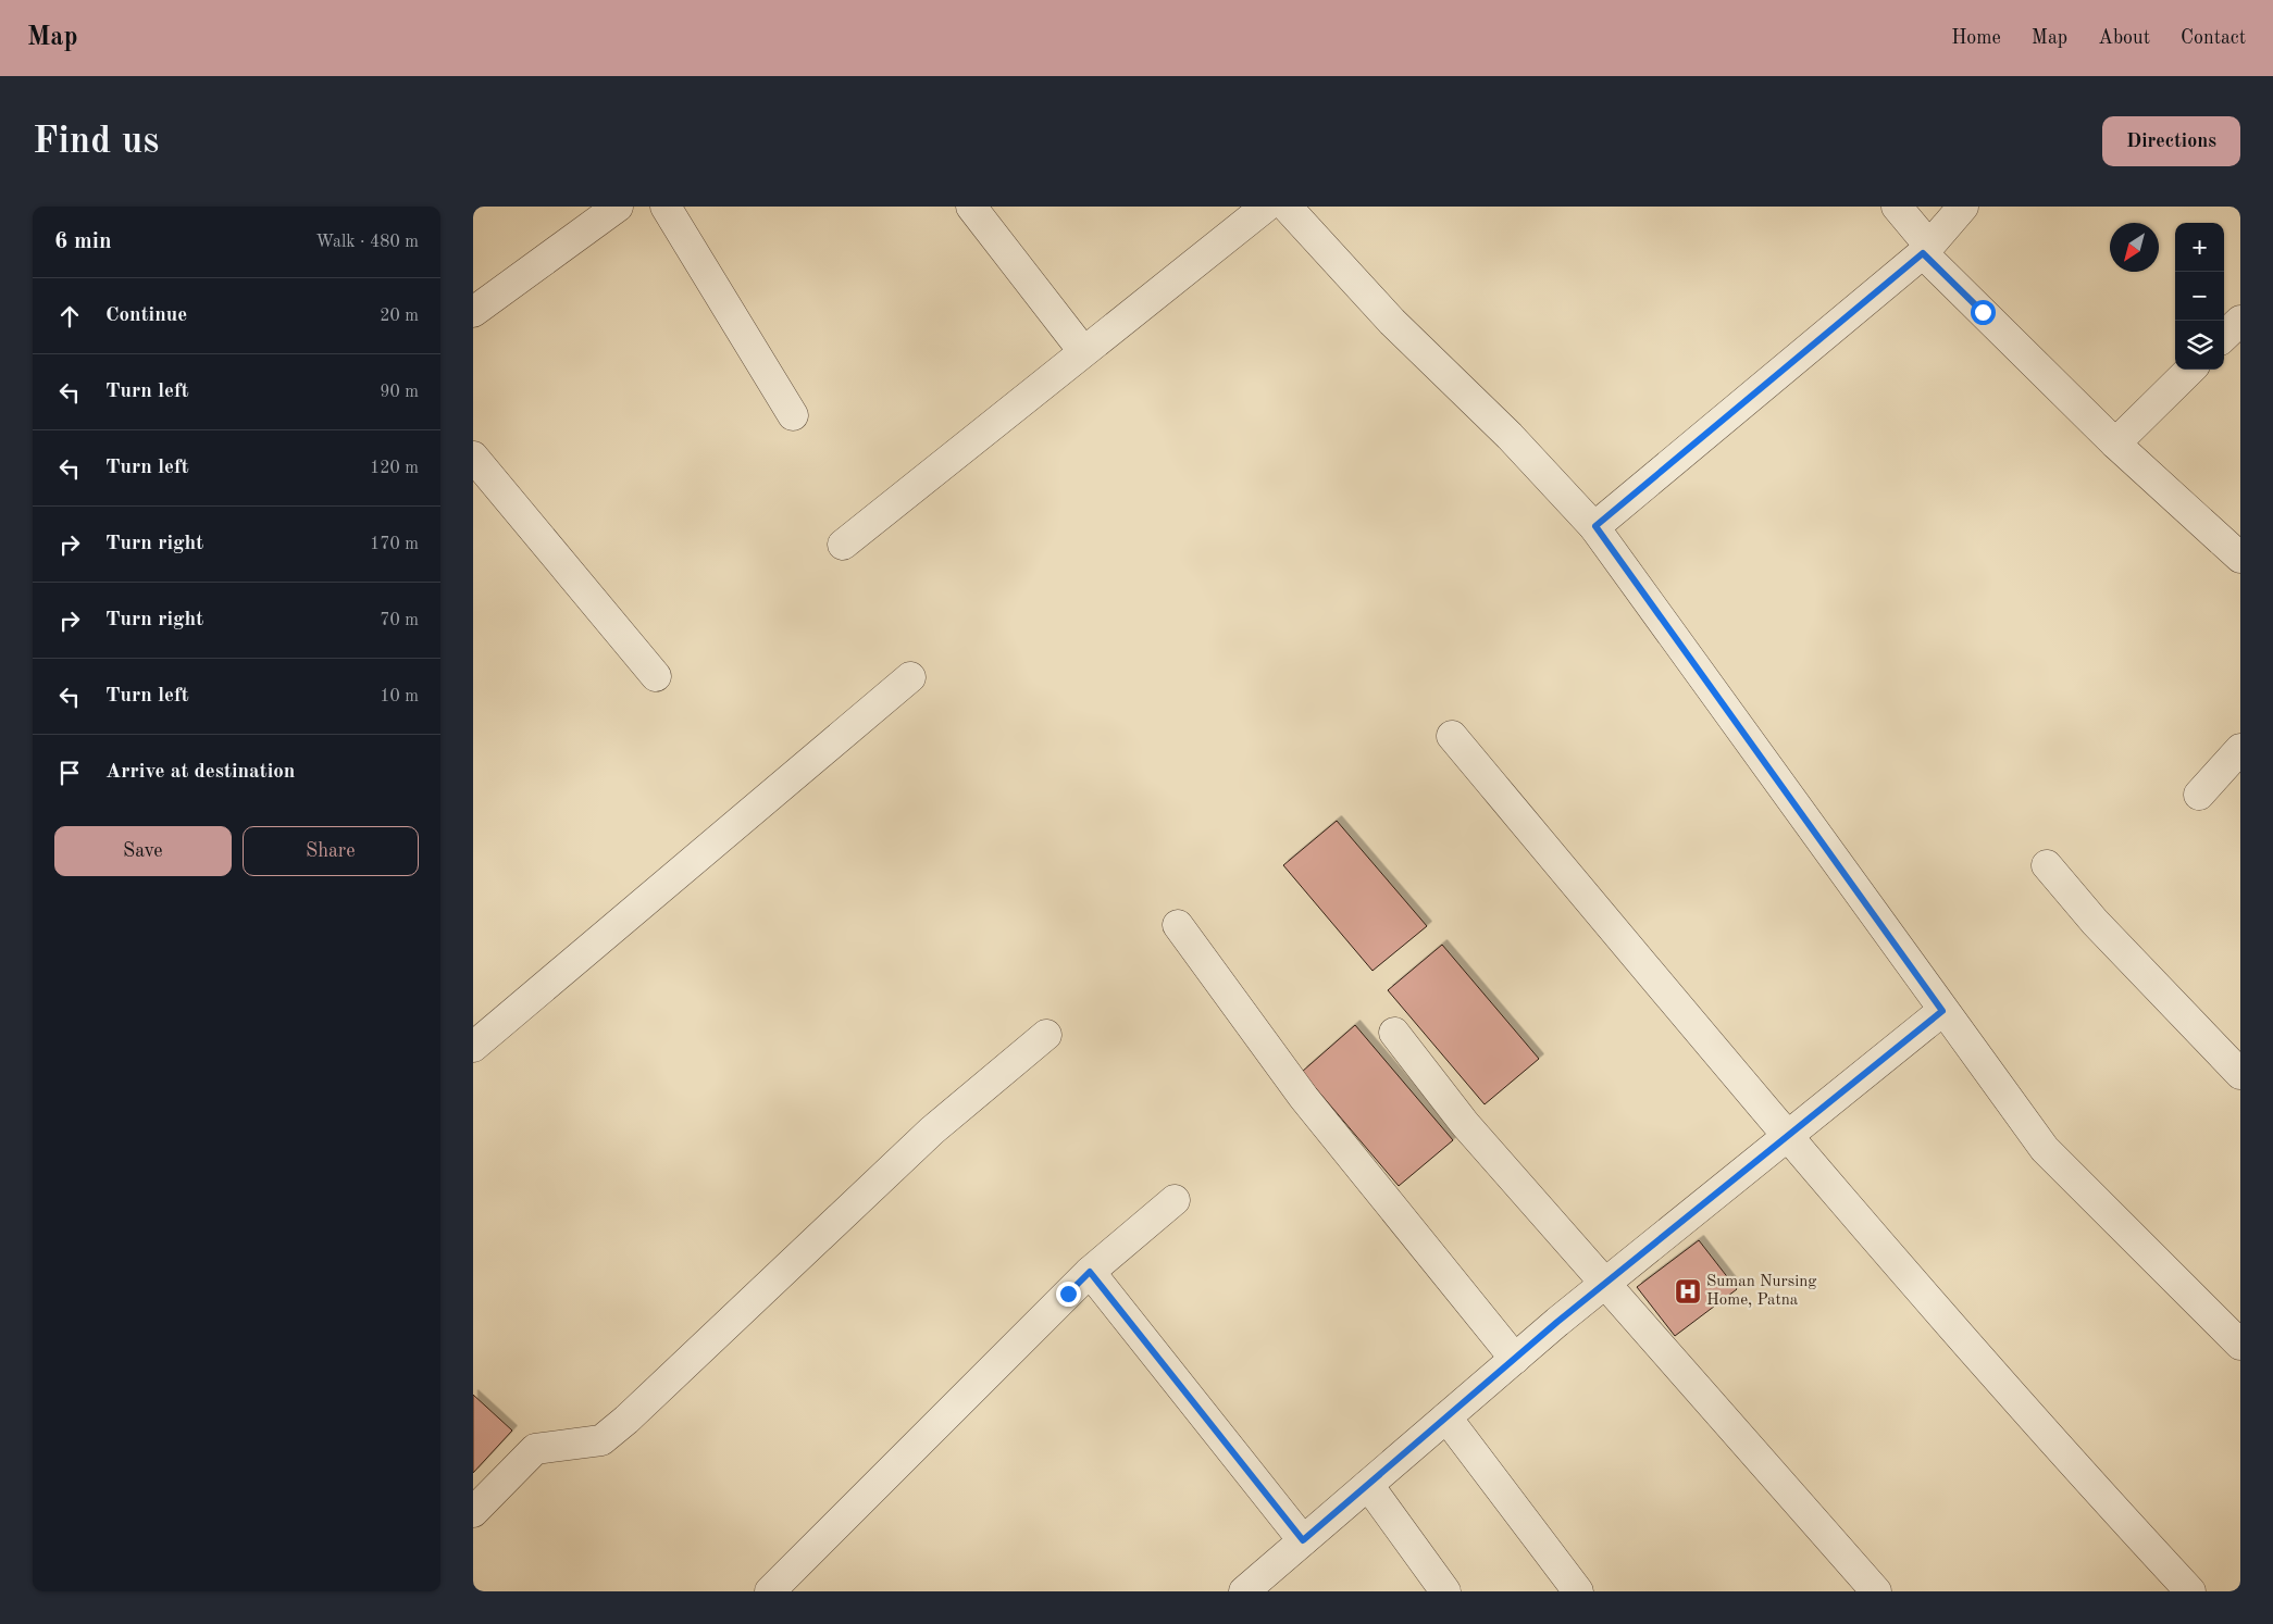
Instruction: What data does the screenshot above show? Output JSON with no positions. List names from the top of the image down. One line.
{"places":{"hospital":["Suman Nursing Home, Patna"]},"north":"bottom left","page":{"header":"Map","nav":["Home","Map","About","Contact"],"buttons":["Directions",["Save","Share"]],"title":"Find us","heading":["6 min","Walk · 480 m"],"map_buttons":["+","−"],"list":[["Continue","20 m"],["Turn left","90 m"],["Turn left","120 m"],["Turn right","170 m"],["Turn right","70 m"],["Turn left","10 m"],"Arrive at destination"]}}
